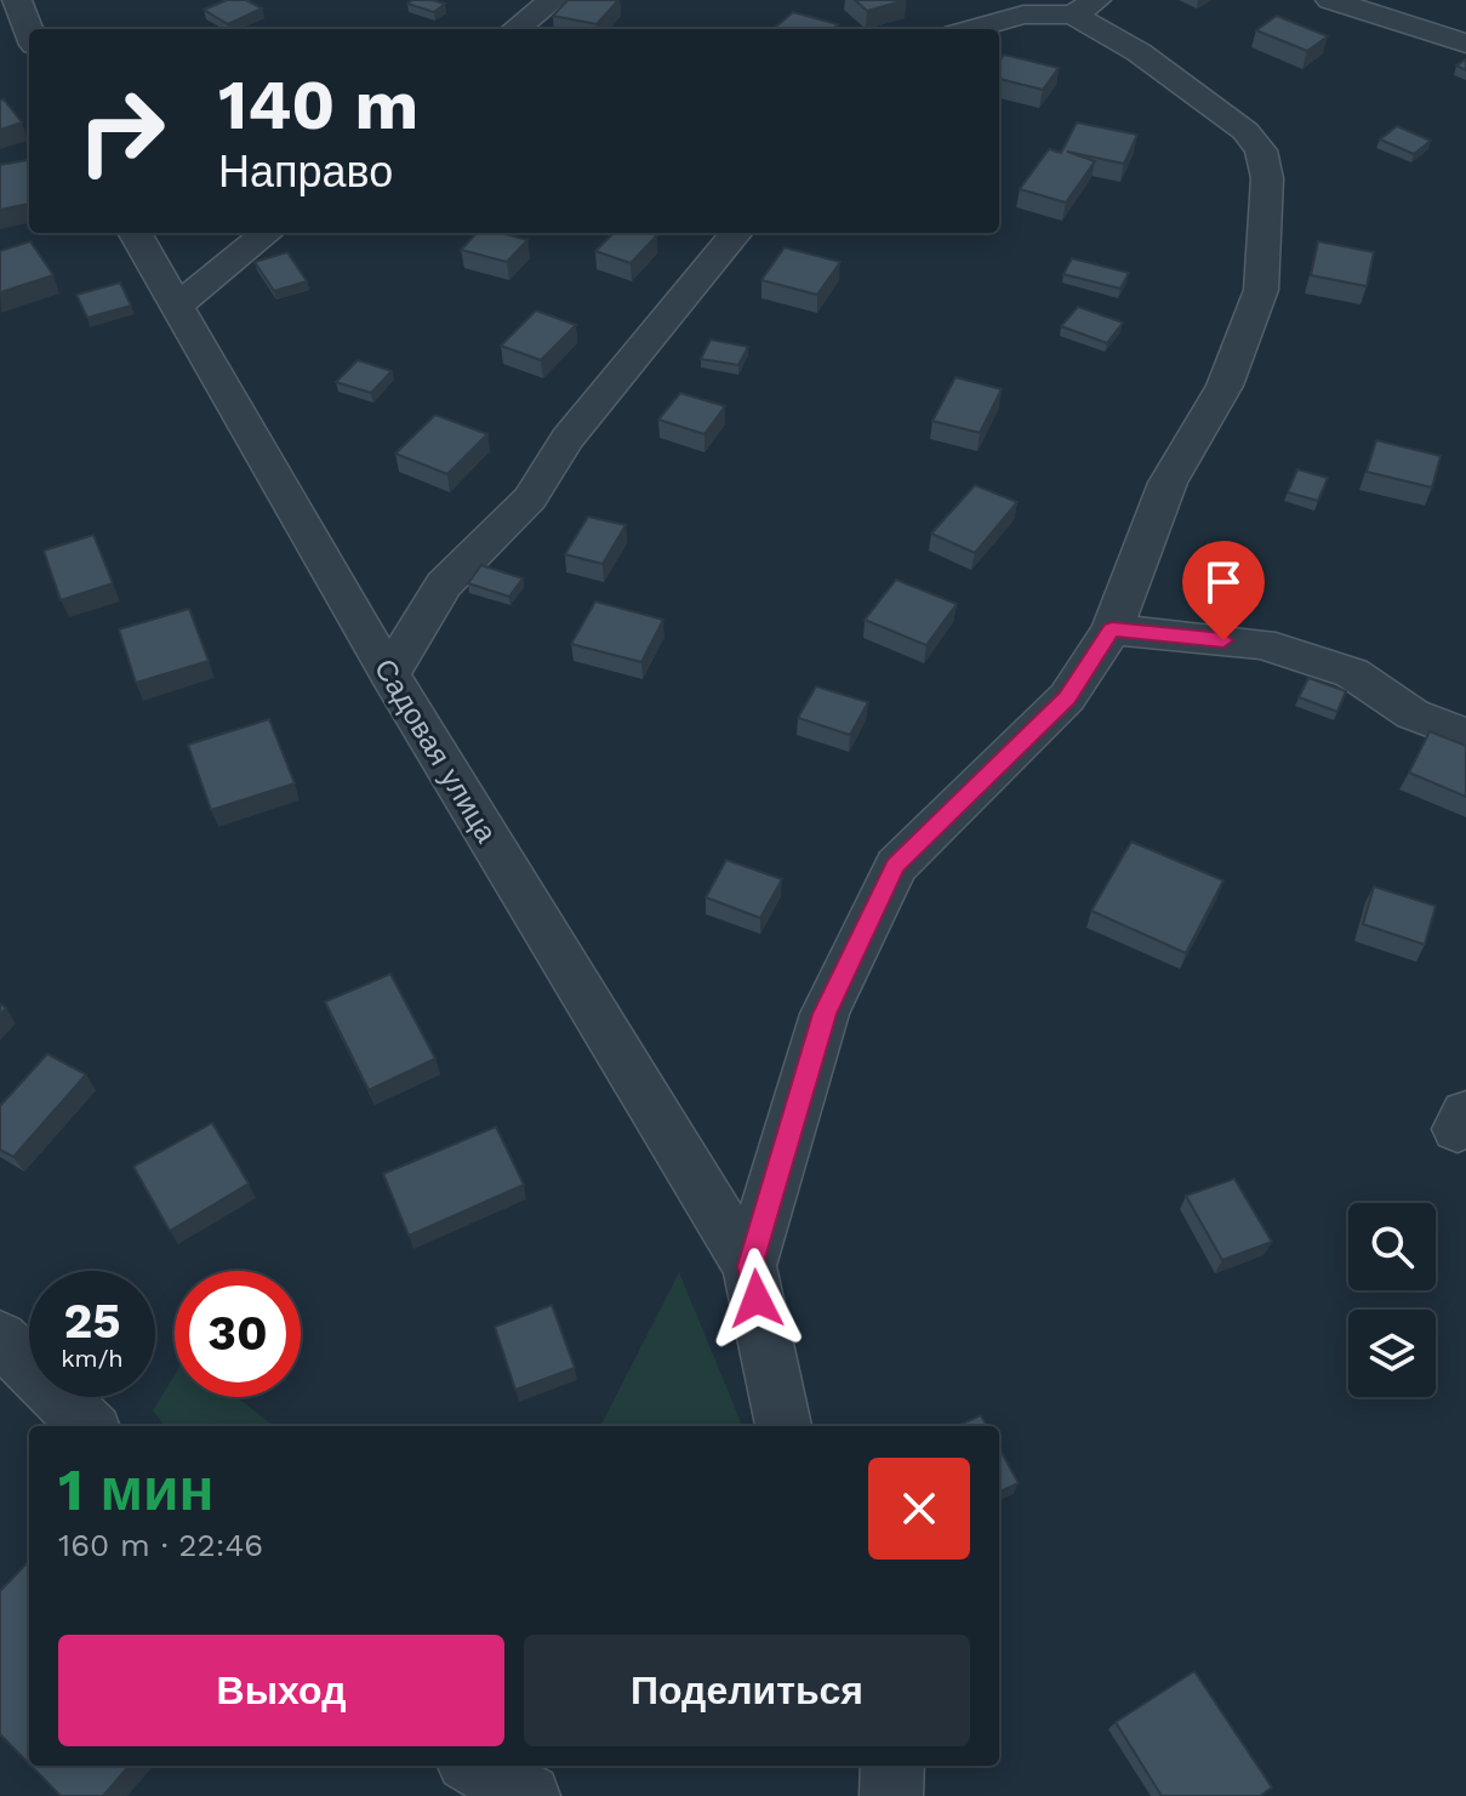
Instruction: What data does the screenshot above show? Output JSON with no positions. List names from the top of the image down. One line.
{"streets":{"street":["Садовая улица"]},"page":{"turn":["140 m","Направо"],"speed":"25 km/h","limit":"30","heading":["1 мин","160 m · 22:46"],"buttons":["Выход","Поделиться"]}}
